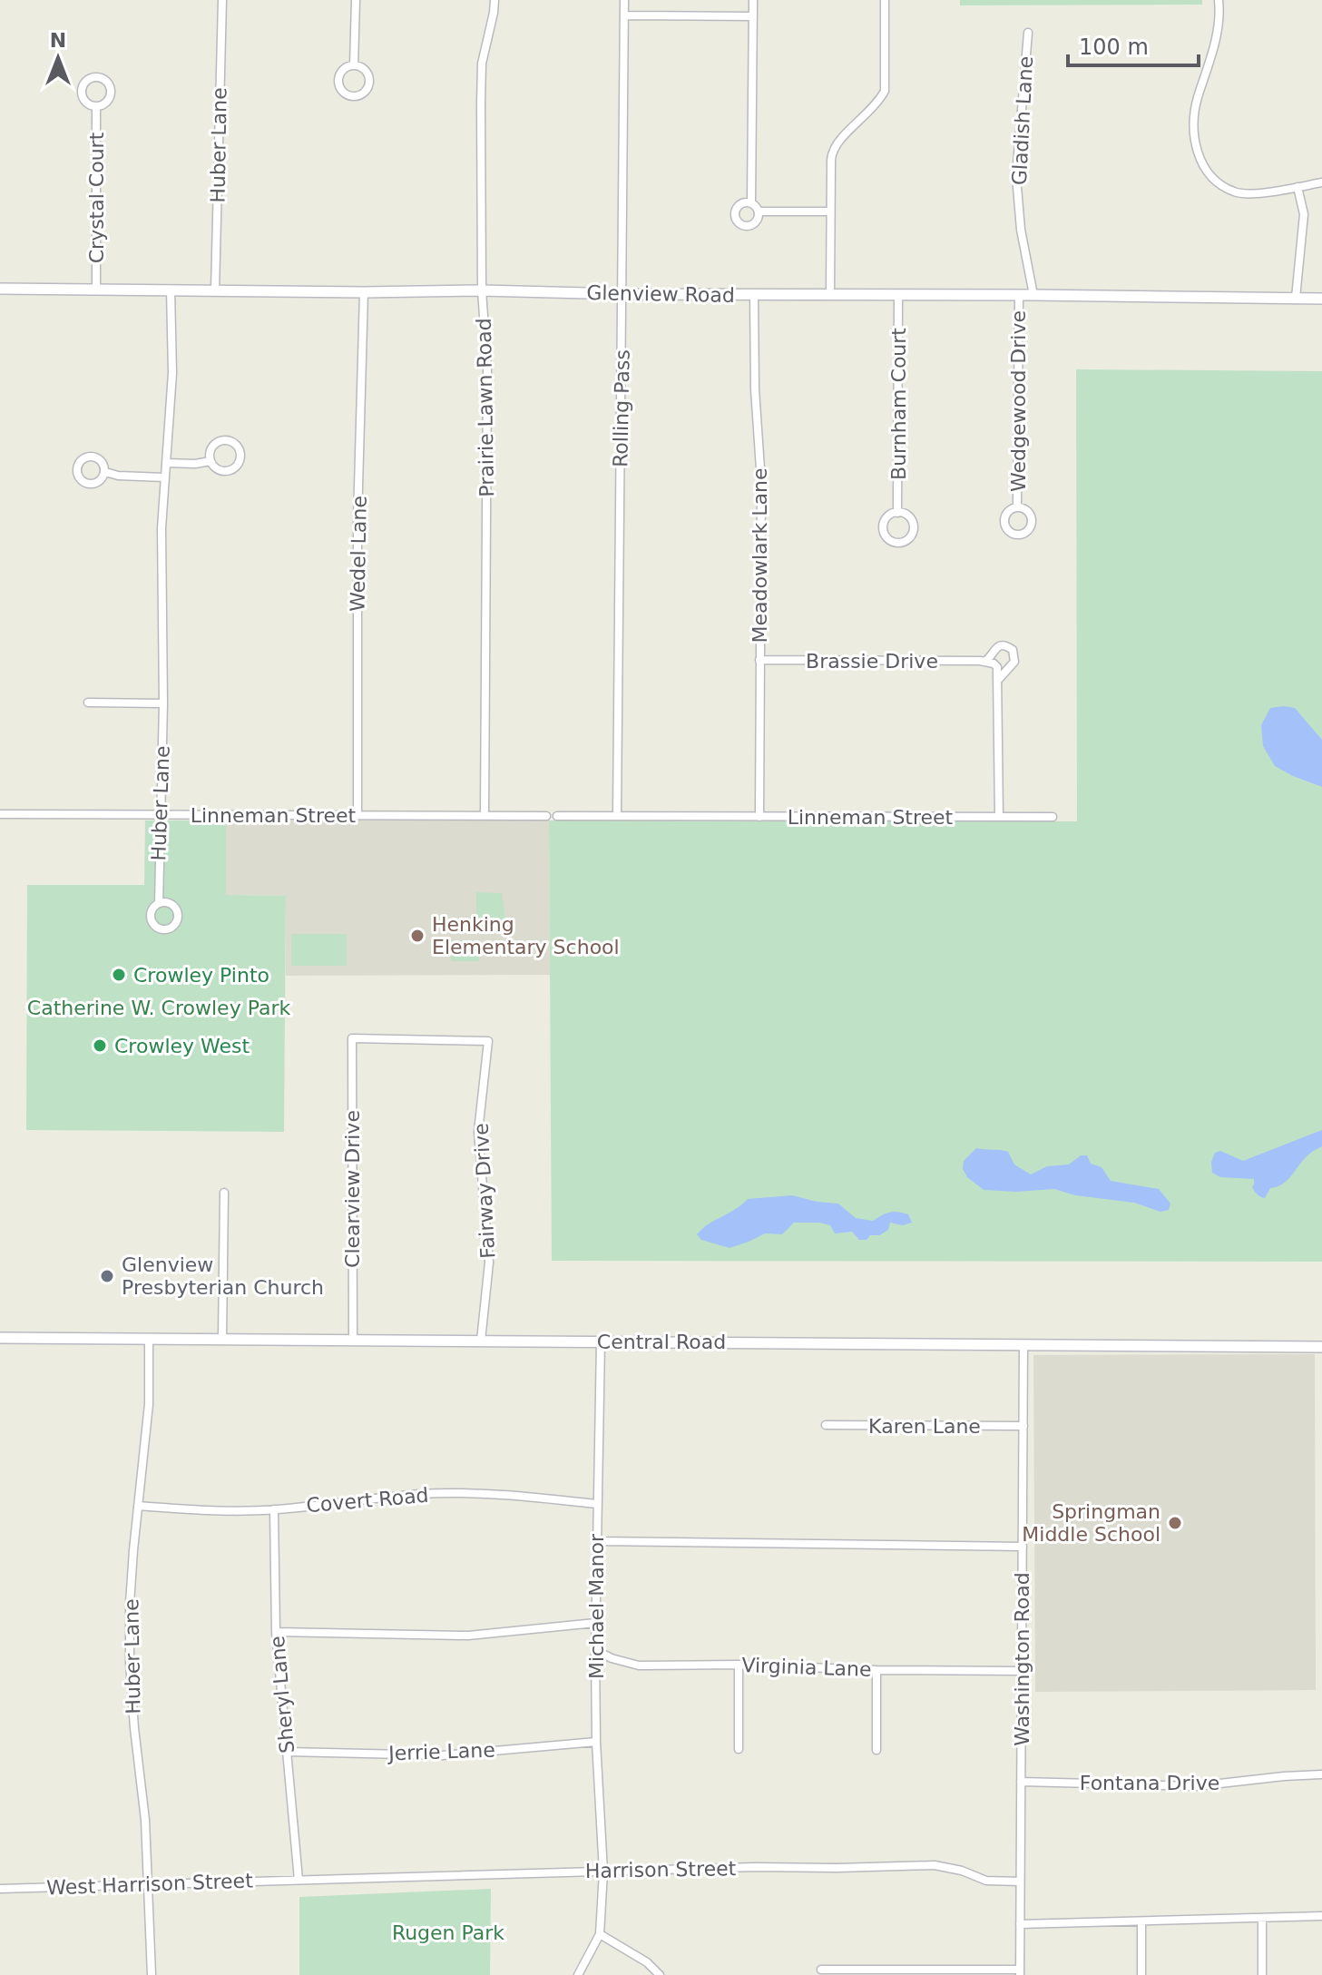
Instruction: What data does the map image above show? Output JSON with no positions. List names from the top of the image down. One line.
{"streets":{"main road":["Glenview Road","Central Road"],"street":["Gladish Lane","Huber Lane","Crystal Court","Wedgewood Drive","Burnham Court","Prairie Lawn Road","Rolling Pass","Wedel Lane","Meadowlark Lane","Brassie Drive","Linneman Street","Clearview Drive","Fairway Drive","Karen Lane","Covert Road","Michael Manor","Washington Road","Virginia Lane","Sheryl Lane","Jerrie Lane","Fontana Drive","Harrison Street","West Harrison Street"]},"crossings":[["Gladish Lane","Glenview Road"],["Huber Lane","Glenview Road"],["Huber Lane","Linneman Street"],["Huber Lane","Central Road"],["Huber Lane","Covert Road"],["Huber Lane","West Harrison Street"],["Crystal Court","Glenview Road"],["Glenview Road","Wedgewood Drive"],["Glenview Road","Burnham Court"],["Glenview Road","Prairie Lawn Road"],["Glenview Road","Rolling Pass"],["Glenview Road","Wedel Lane"],["Glenview Road","Meadowlark Lane"],["Prairie Lawn Road","Linneman Street"],["Rolling Pass","Linneman Street"],["Wedel Lane","Linneman Street"],["Meadowlark Lane","Brassie Drive"],["Meadowlark Lane","Linneman Street"],["Clearview Drive","Fairway Drive"],["Clearview Drive","Central Road"],["Fairway Drive","Central Road"],["Central Road","Michael Manor"],["Central Road","Washington Road"],["Karen Lane","Washington Road"],["Covert Road","Michael Manor"],["Covert Road","Sheryl Lane"],["Michael Manor","Virginia Lane"],["Michael Manor","Jerrie Lane"],["Michael Manor","Harrison Street"],["Washington Road","Virginia Lane"],["Washington Road","Fontana Drive"],["Washington Road","Harrison Street"],["Sheryl Lane","Jerrie Lane"],["Sheryl Lane","Harrison Street"],["Sheryl Lane","West Harrison Street"],["Harrison Street","West Harrison Street"]],"parks":["Catherine W. Crowley Park","Rugen Park"],"places":["Henking Elementary School","Crowley Pinto","Crowley West","Glenview Presbyterian Church","Springman Middle School"],"scale_bar":"100 m","north":"top"}
